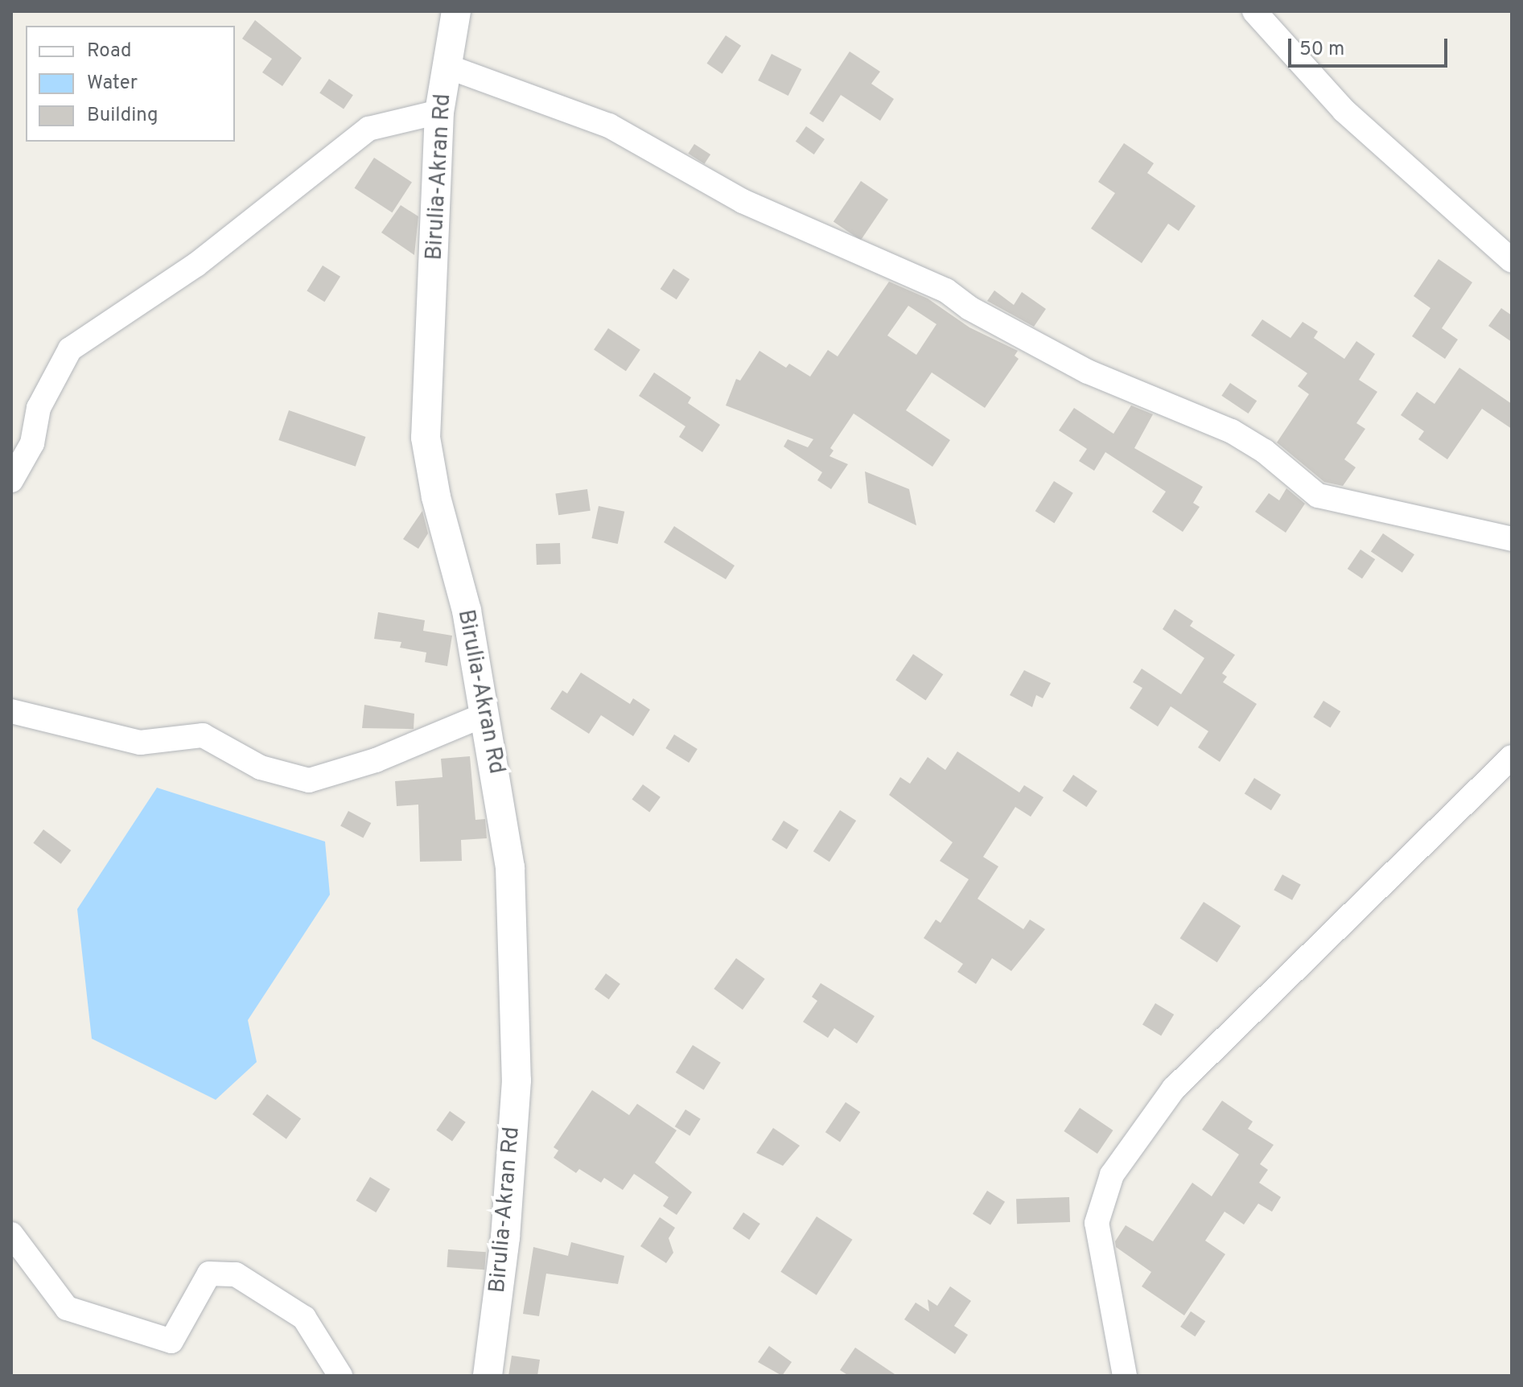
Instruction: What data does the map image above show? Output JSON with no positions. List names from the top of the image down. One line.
{"streets":{"street":["Birulia-Akran Rd"]},"legend":["Road","Water","Building"],"scale_bar":"50 m"}
